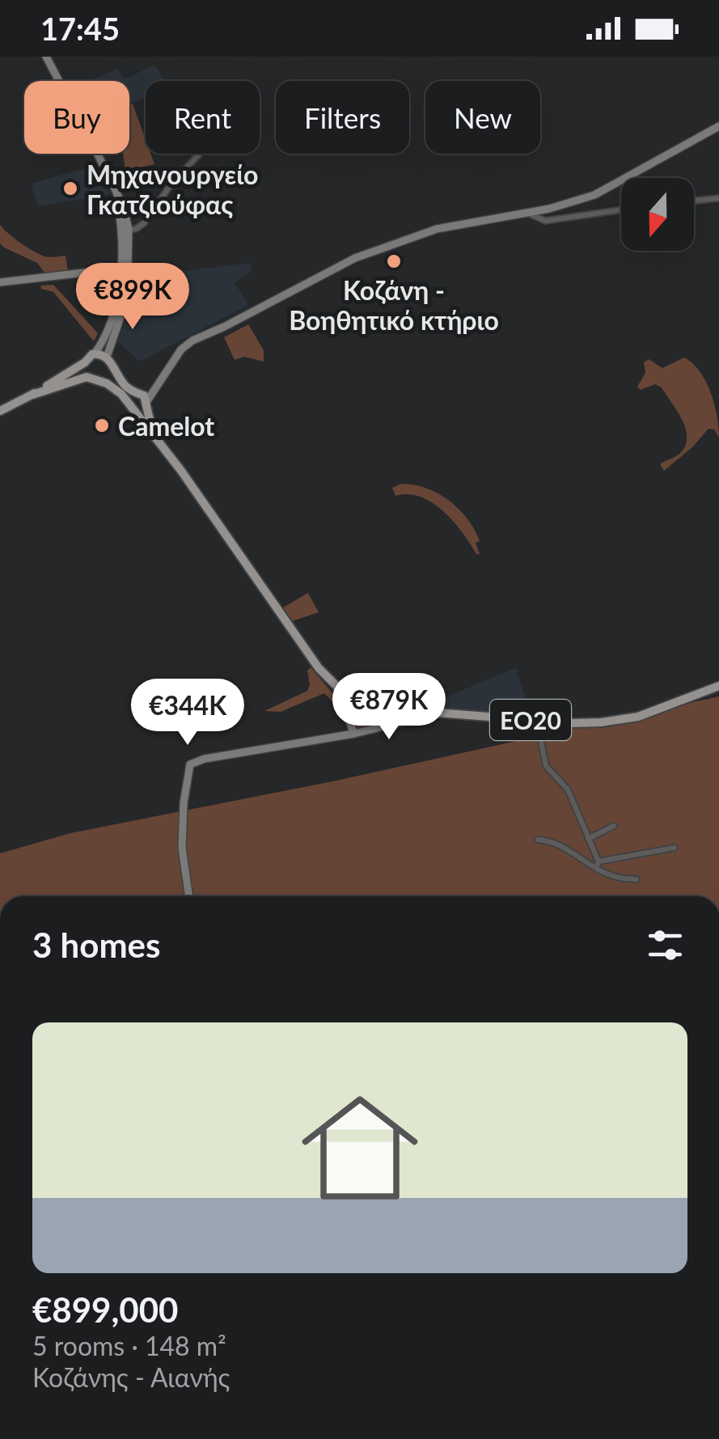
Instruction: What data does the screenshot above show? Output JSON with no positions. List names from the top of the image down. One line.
{"streets":{"main road":["ΕΟ20"]},"places":["Μηχανουργείο Γκατζιούφας","Κοζάνη - Βοηθητικό κτήριο","Camelot"],"north":"bottom","page":{"status":"17:45","chip":["Buy","Rent","Filters","New"],"price":["€899K","€879K","€344K"],"heading":"3 homes","list":[{"name":"€899,000","note":"5 rooms · 148 m² · Κοζάνης - Αιανής"}]}}
